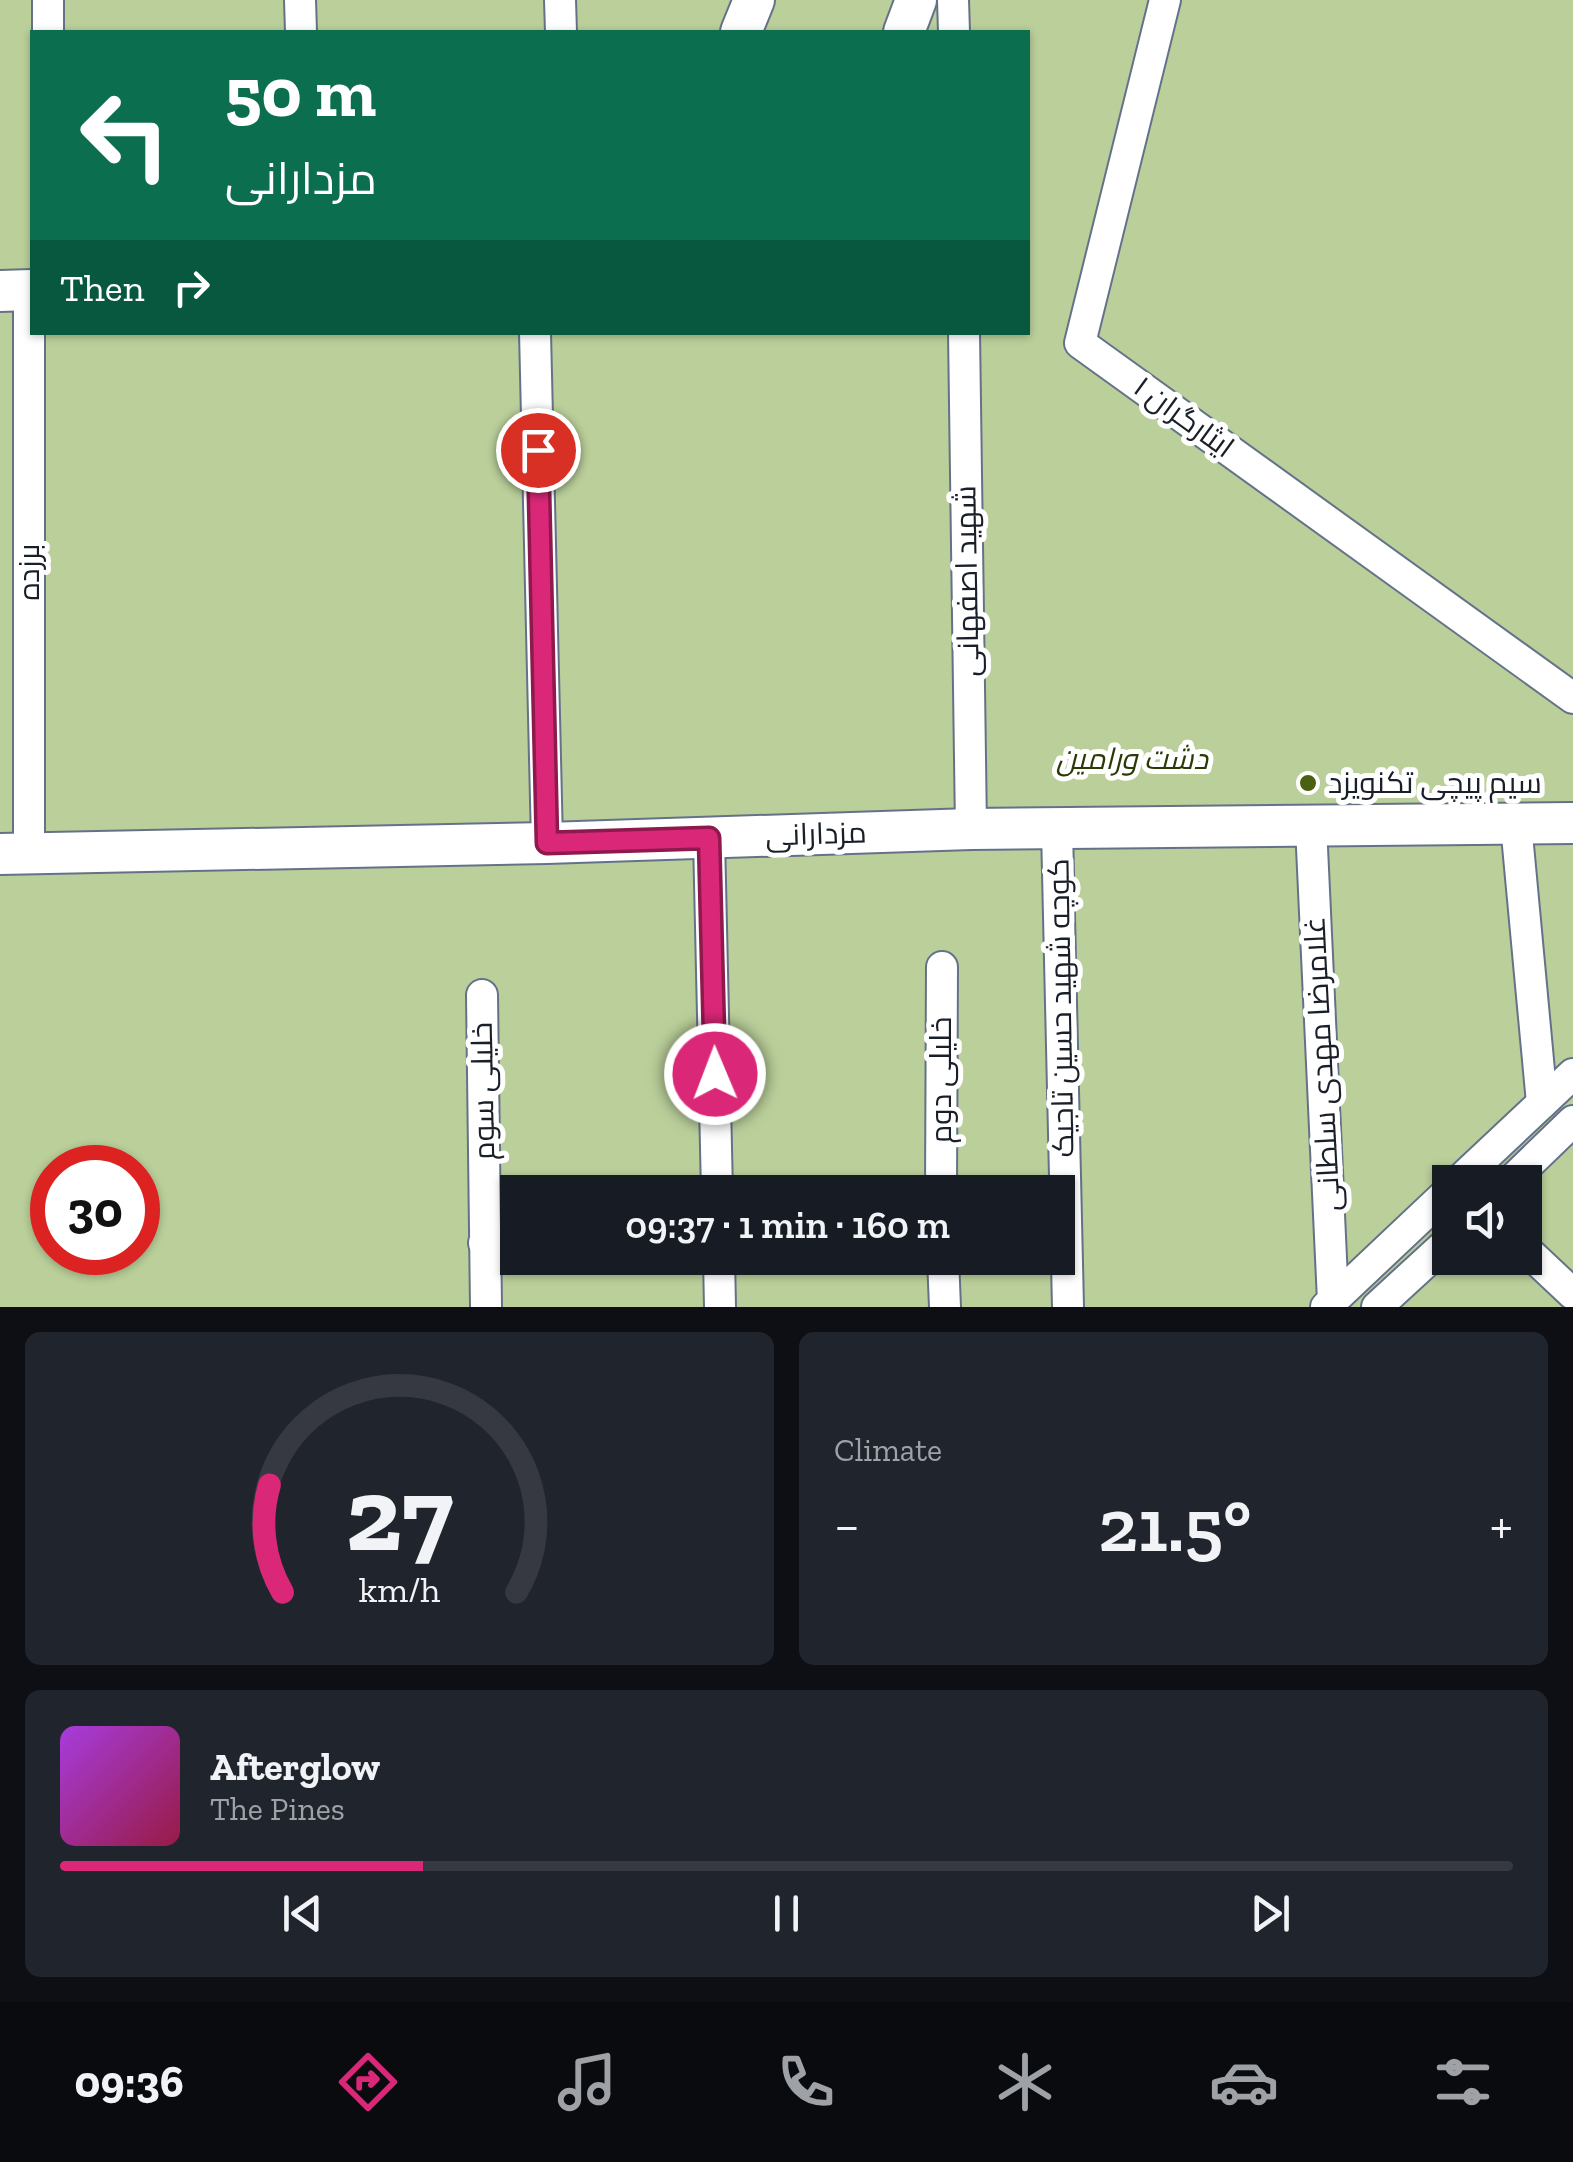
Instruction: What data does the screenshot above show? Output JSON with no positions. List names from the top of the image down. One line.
{"streets":{"main road":["مزدارانی"],"street":["ایثارگران ۱","برزده","شهید اصفهانی","کوچه شهید حسین تاجیک","غلامرضا مهدی سلطانی","خلیلی دوم","خلیلی سوم"]},"crossings":[["برزده","مزدارانی"],["شهید اصفهانی","مزدارانی"],["مزدارانی","کوچه شهید حسین تاجیک"],["مزدارانی","غلامرضا مهدی سلطانی"]],"parks":["دشت ورامین"],"places":["سیم پیچی تکنویزد"],"page":{"turn":["50 m","مزدارانی"],"then":"Then","limit":"30","trip":"09:37 · 1 min · 160 m","tile":"Climate","heat":["−","21.5°","+"],"song":["Afterglow","The Pines"],"tabs":"09:36","gauge":["27","km/h"]}}
